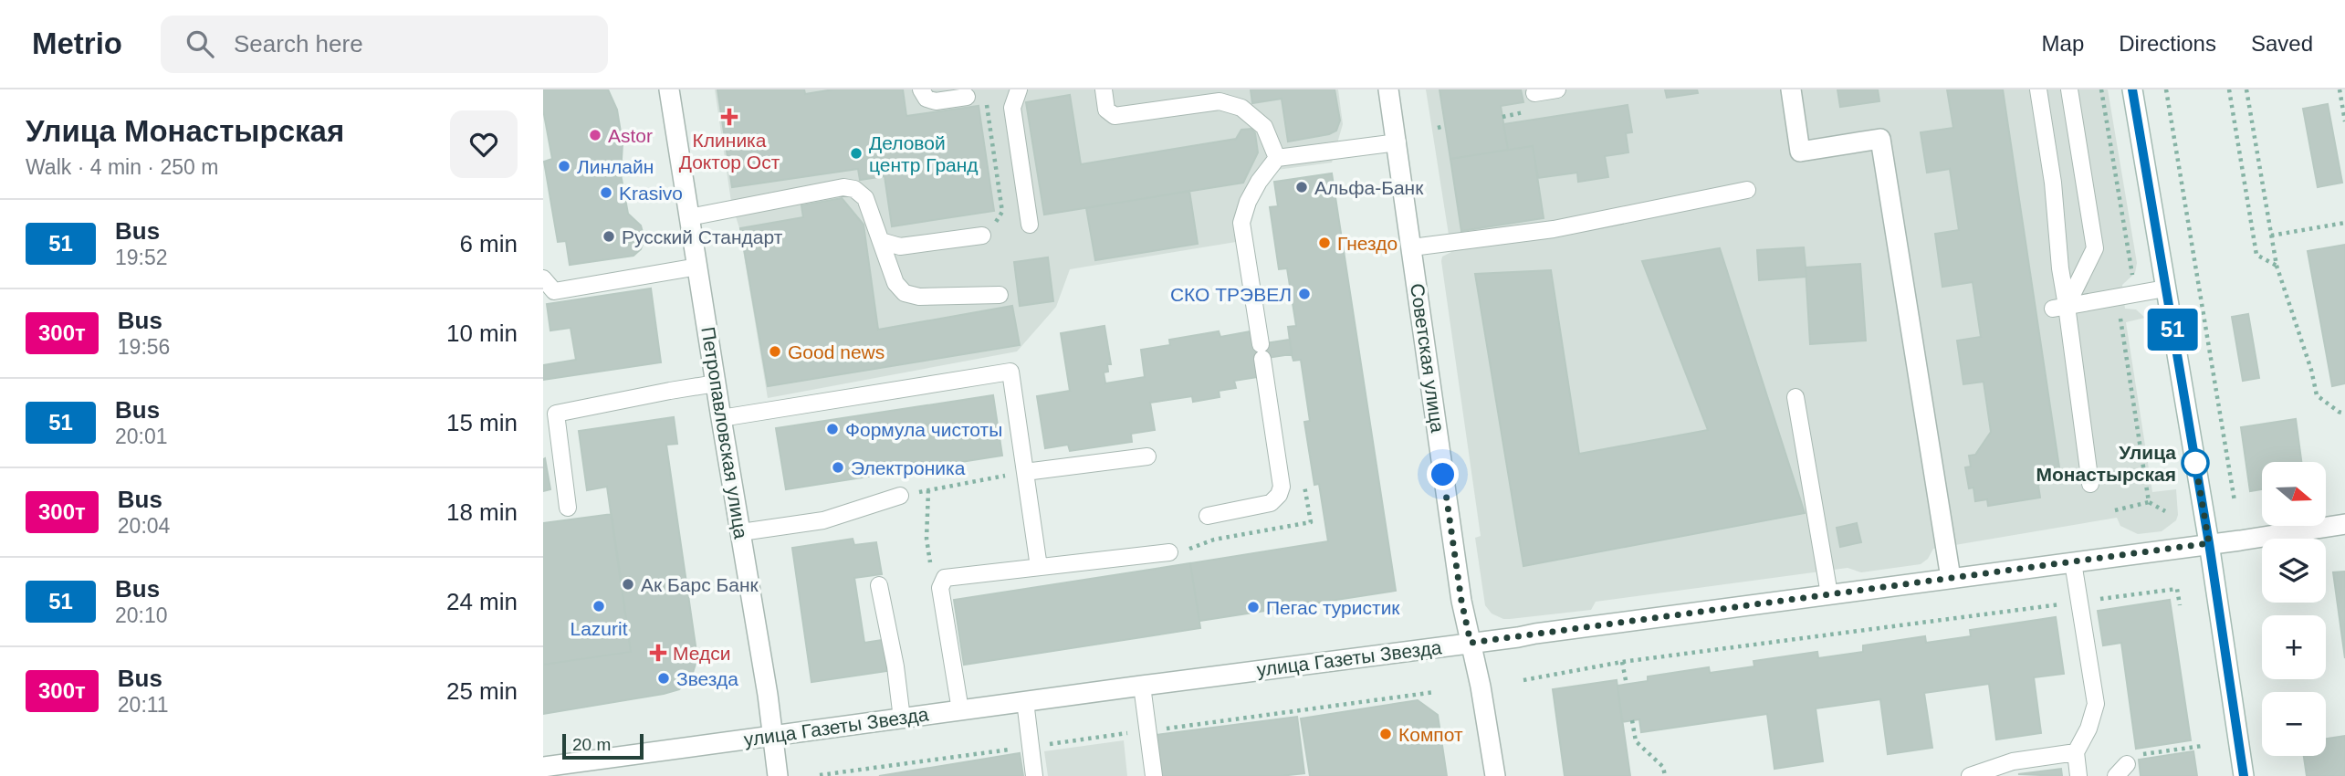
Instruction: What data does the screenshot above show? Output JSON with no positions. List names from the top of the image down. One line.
{"streets":{"street":["Советская улица","Петропавловская улица","улица Газеты Звезда"]},"crossings":[["Советская улица","улица Газеты Звезда"],["Петропавловская улица","улица Газеты Звезда"]],"places":{"health":["Клиника Доктор Ост","Медси"],"other":["Astor","Деловой центр Гранд","Линлайн","Альфа-Банк","Krasivo","Русский Стандарт","Гнездо","СКО ТРЭВЕЛ","Good news","Формула чистоты","Улица Монастырская","Электроника","Ак Барс Банк","Lazurit","Пегас туристик","Звезда","Компот"]},"lines":["bus line 51"],"scale_bar":"20 m","north":"right","page":{"header":"Metrio","search":"Search here","nav":["Map","Directions","Saved"],"heading":["Улица Монастырская","Walk · 4 min · 250 m"],"on_map":"51","list":[{"mark":"51","name":"Bus","note":"19:52","value":"6 min"},{"mark":"300т","name":"Bus","note":"19:56","value":"10 min"},{"mark":"51","name":"Bus","note":"20:01","value":"15 min"},{"mark":"300т","name":"Bus","note":"20:04","value":"18 min"},{"mark":"51","name":"Bus","note":"20:10","value":"24 min"},{"mark":"300т","name":"Bus","note":"20:11","value":"25 min"}],"map_buttons":["+","−"],"scale":"20 m"}}
